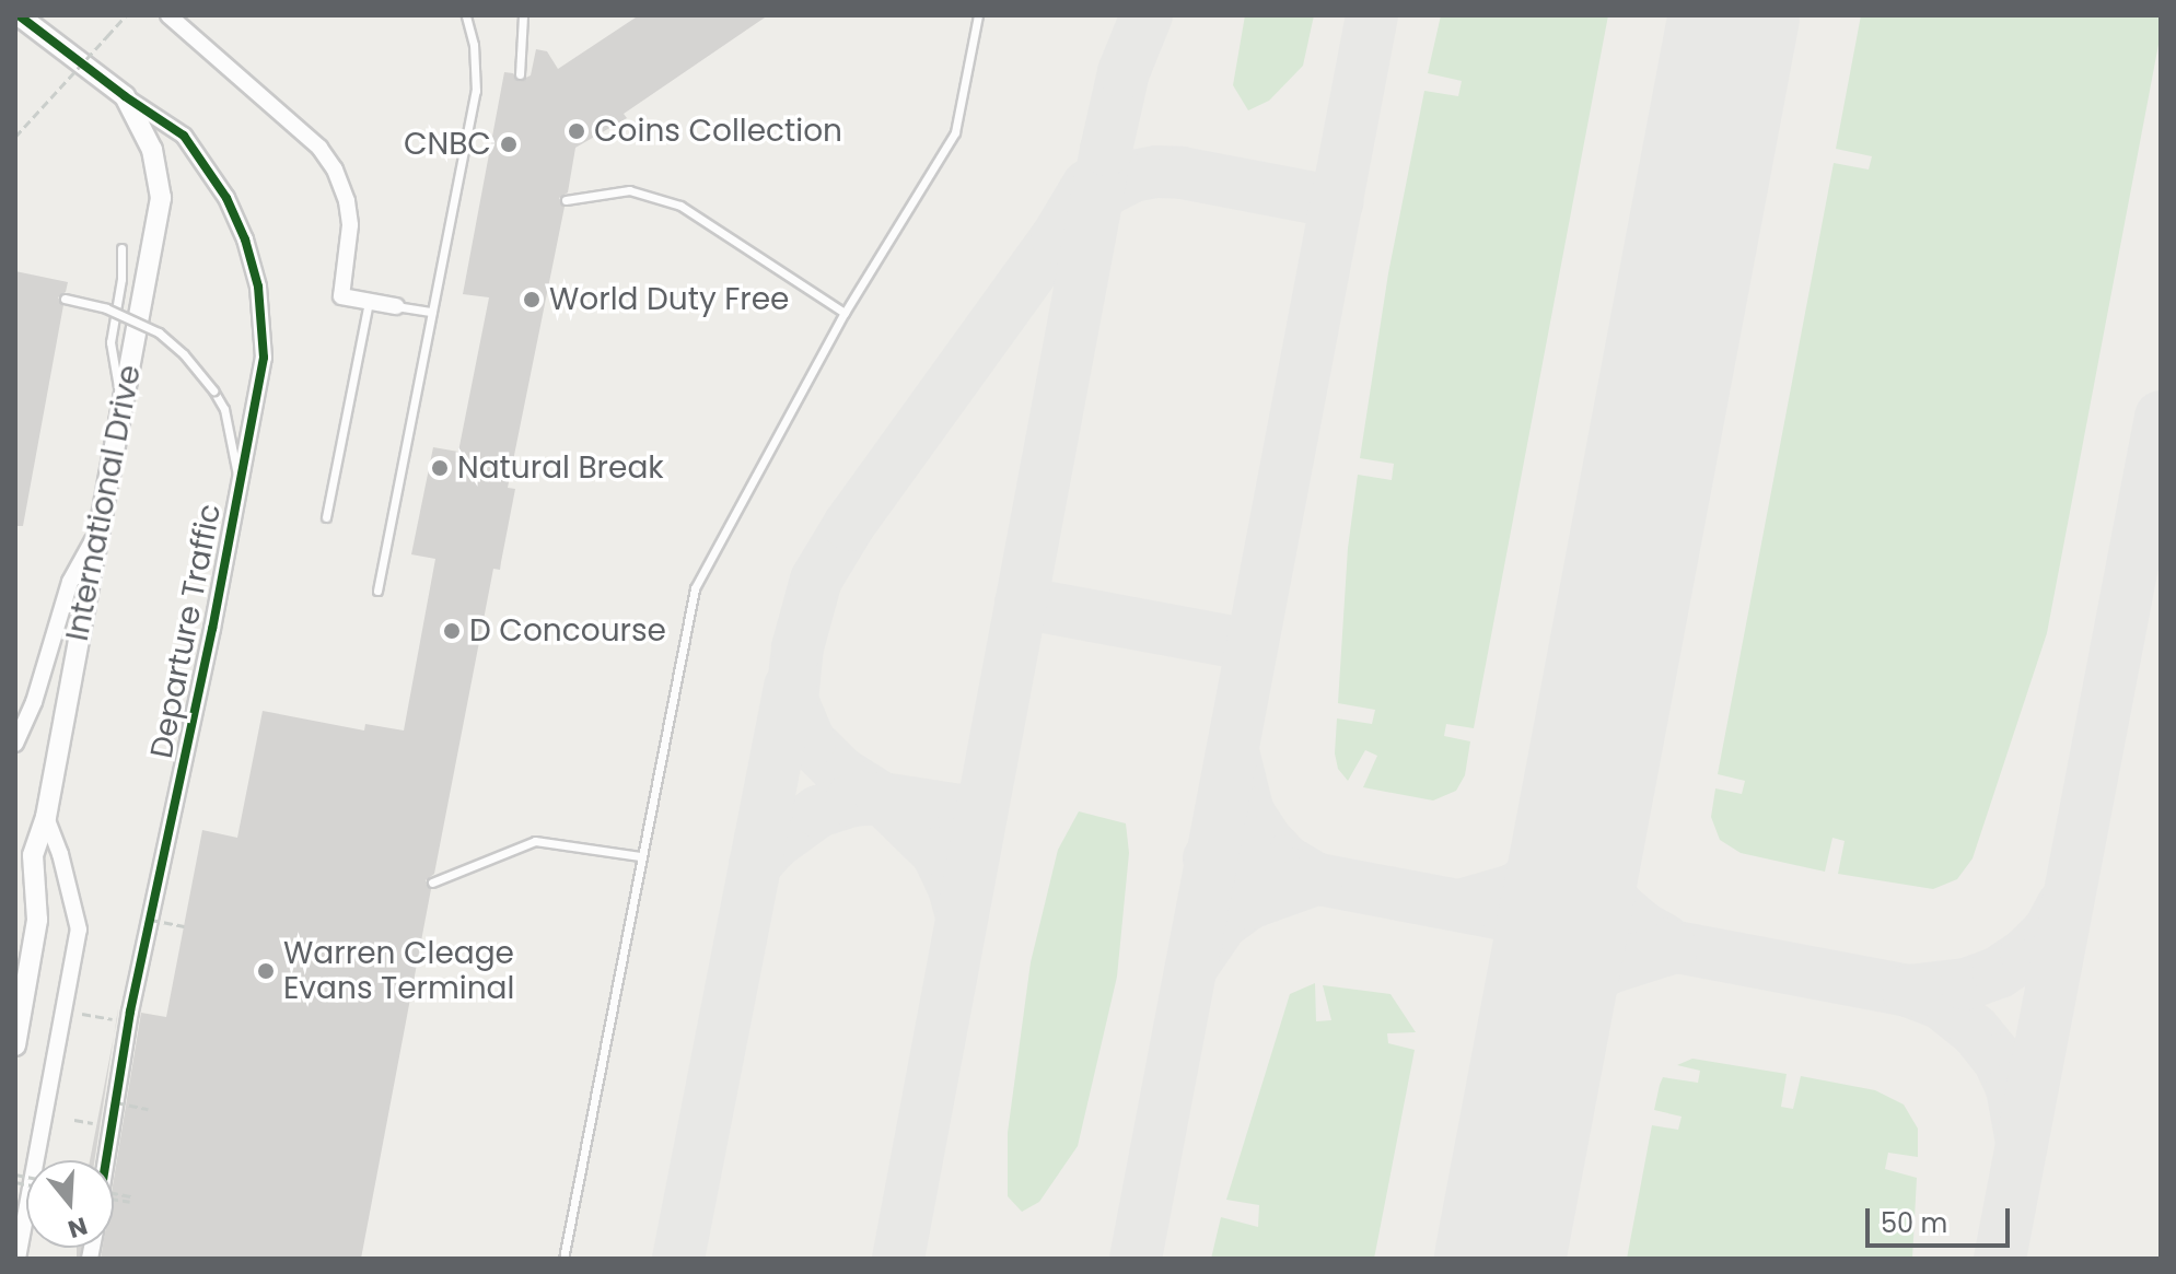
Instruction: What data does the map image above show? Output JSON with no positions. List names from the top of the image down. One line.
{"streets":{"street":["International Drive","Departure Traffic"]},"crossings":[["International Drive","Departure Traffic"]],"places":["Coins Collection","CNBC","World Duty Free","Natural Break","D Concourse","Warren Cleage Evans Terminal"],"scale_bar":"50 m","north":"bottom"}
